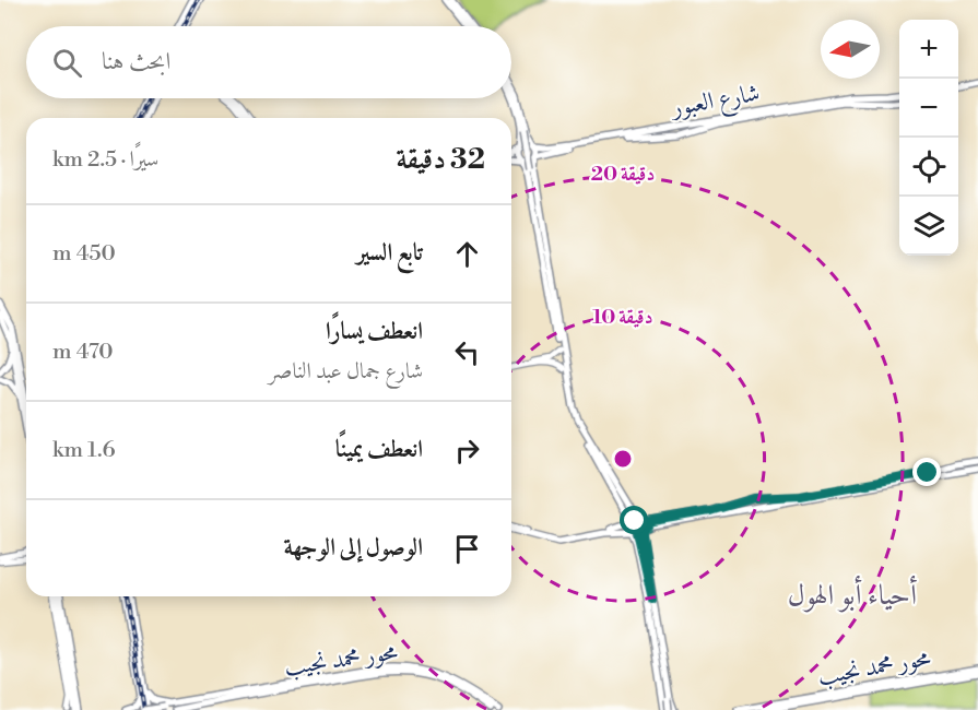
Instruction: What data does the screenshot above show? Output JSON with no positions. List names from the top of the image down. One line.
{"streets":{"main road":["شارع العبور","محور محمد نجيب"]},"districts":["أحياء أبو الهول"],"north":"left","page":{"map_buttons":["+","−"],"search":"ابحث هنا","heading":["32 دقيقة","سيرًا · 2.5 km"],"list":[["تابع السير","450 m"],["انعطف يسارًا","شارع جمال عبد الناصر","470 m"],["انعطف يمينًا","1.6 km"],"الوصول إلى الوجهة"]},"rings":["20 دقيقة","10 دقيقة"]}
